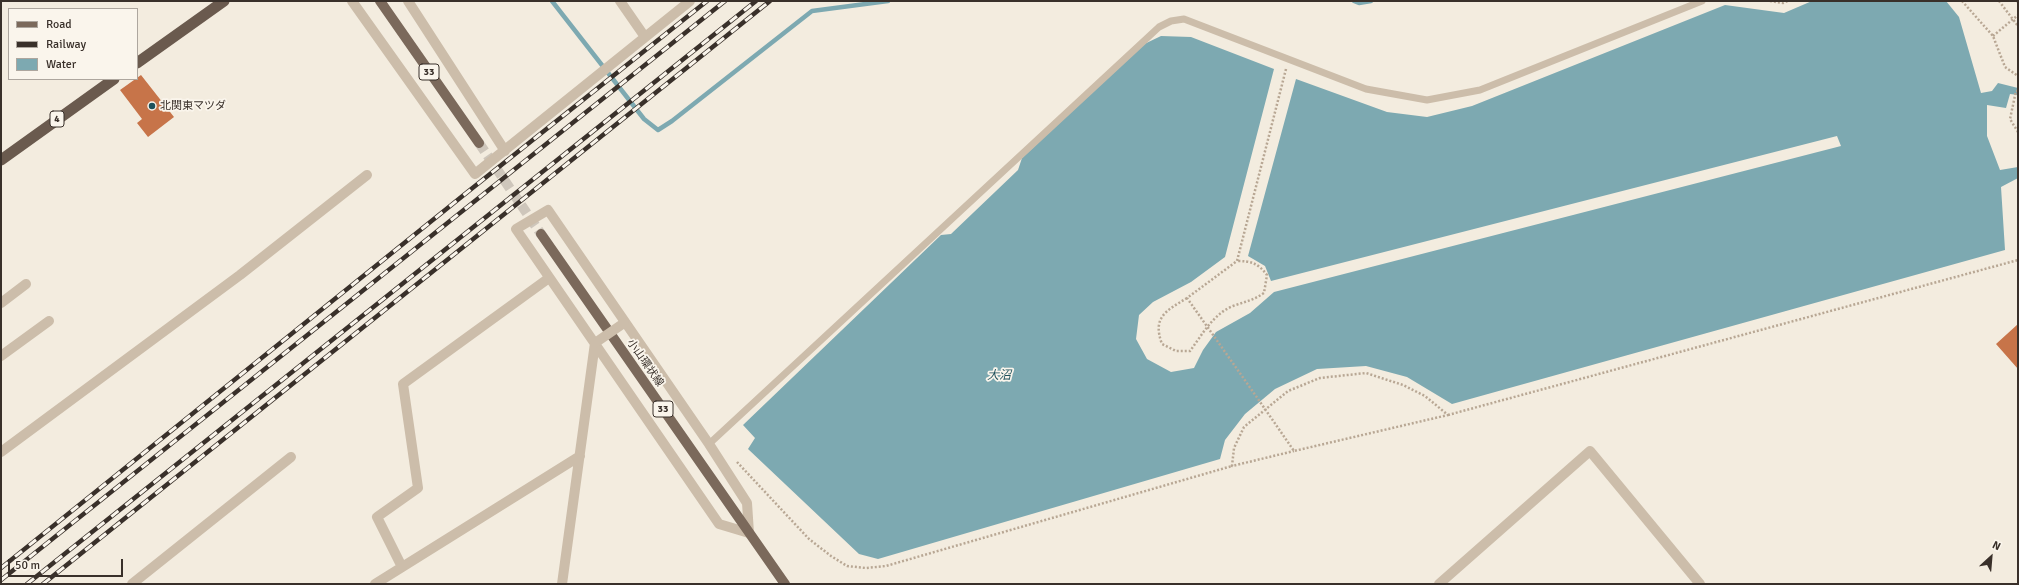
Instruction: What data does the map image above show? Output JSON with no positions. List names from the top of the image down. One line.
{"streets":{"highway":["4"],"main road":["33","小山環状線"]},"water":["大沼"],"places":["北関東マツダ"],"legend":["Road","Railway","Water"],"scale_bar":"50 m","north":"top right"}
